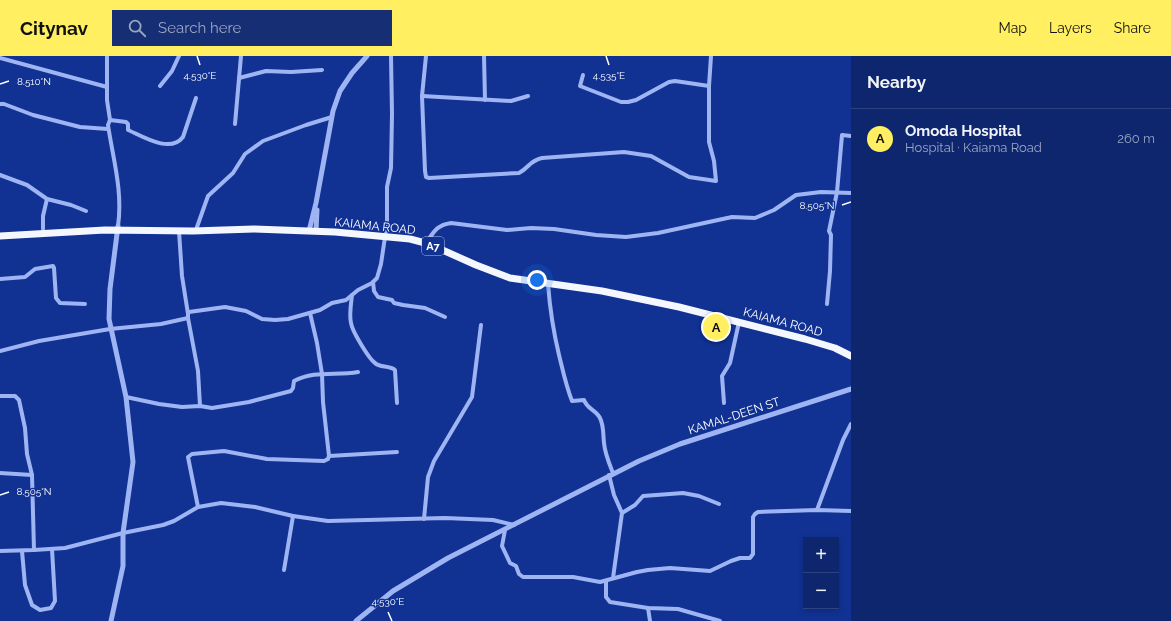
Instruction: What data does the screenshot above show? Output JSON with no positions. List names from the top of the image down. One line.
{"streets":{"highway":["KAIAMA ROAD","A7"],"street":["KAMAL-DEEN ST"]},"page":{"header":"Citynav","search":"Search here","nav":["Map","Layers","Share"],"heading":"Nearby","list":[{"mark":"A","name":"Omoda Hospital","note":"Hospital · Kaiama Road","value":"260 m"}],"pins":"A","map_buttons":["+","−"]},"coordinates":["4.530°E","4.535°E","8.510°N","8.505°N"]}
